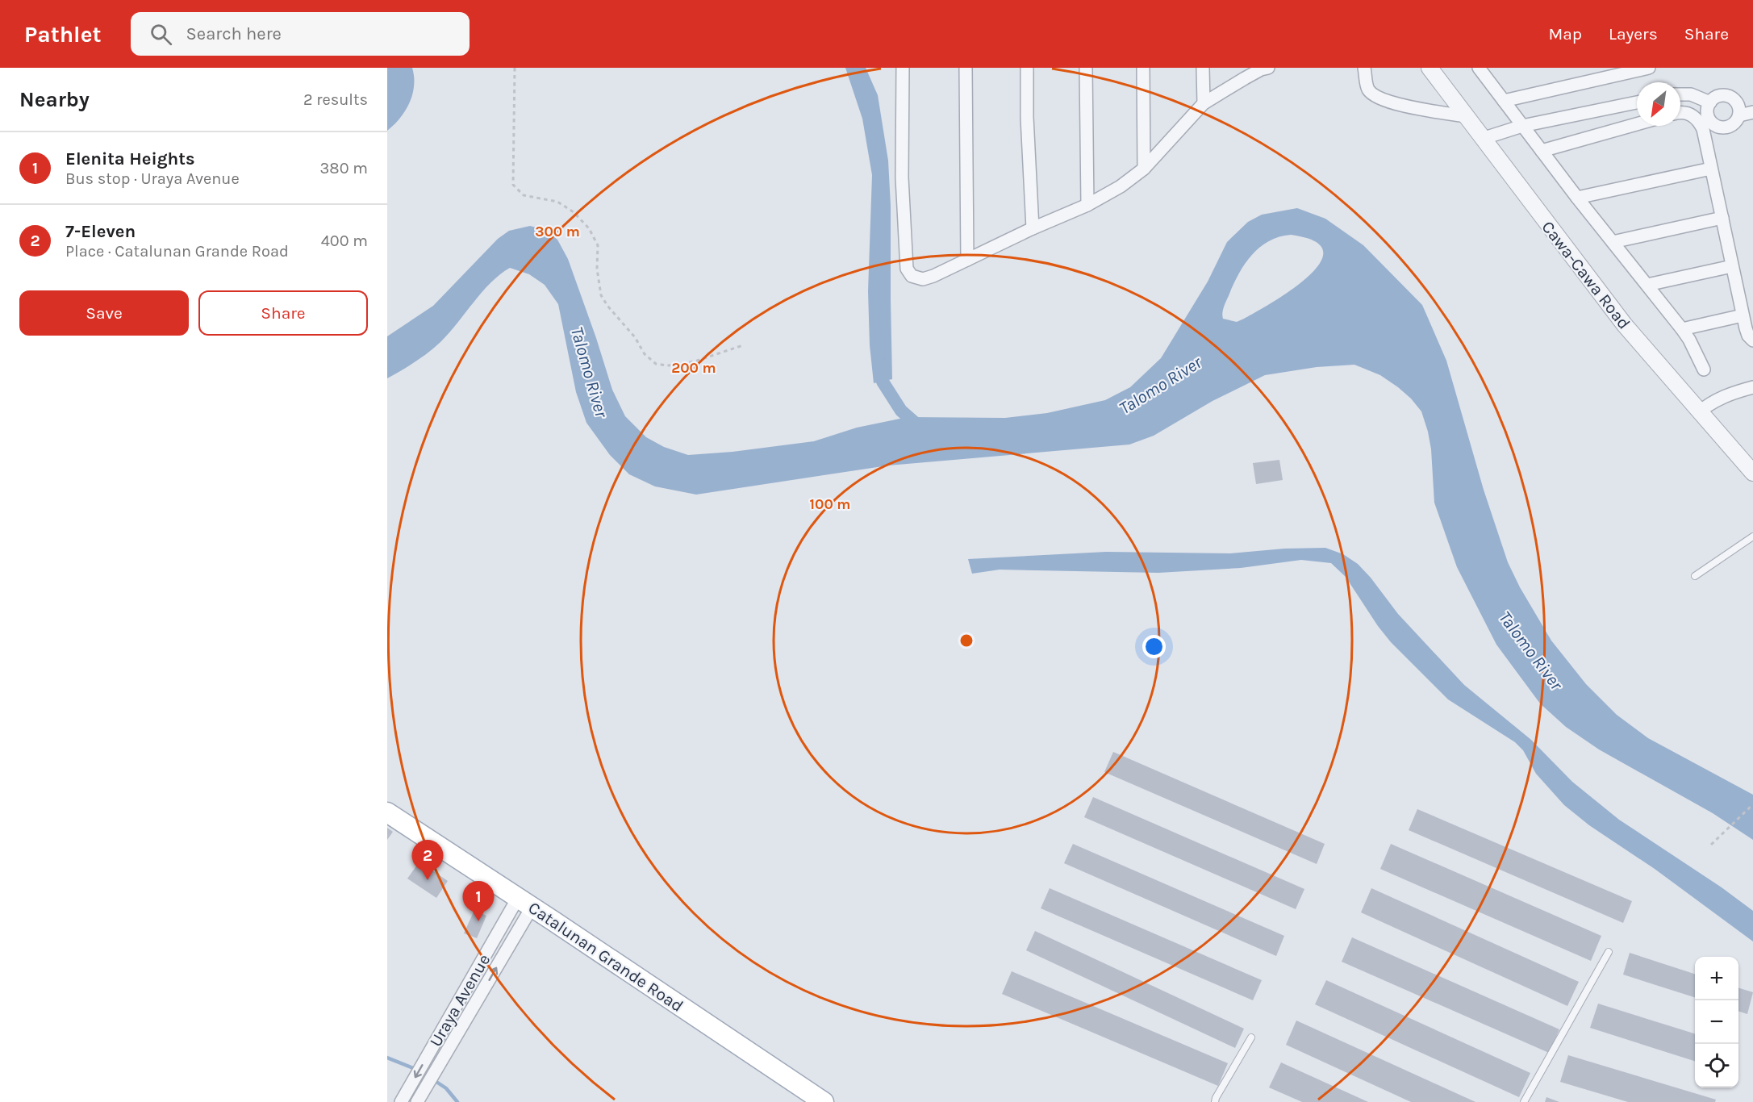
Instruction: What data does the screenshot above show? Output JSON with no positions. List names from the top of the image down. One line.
{"streets":{"main road":["Catalunan Grande Road"],"street":["Cawa-Cawa Road","Uraya Avenue"]},"crossings":[["Catalunan Grande Road","Uraya Avenue"]],"water":["Talomo River"],"north":"bottom left","page":{"header":"Pathlet","search":"Search here","nav":["Map","Layers","Share"],"heading":["Nearby","2 results"],"list":[{"mark":"1","name":"Elenita Heights","note":"Bus stop · Uraya Avenue","value":"380 m"},{"mark":"2","name":"7-Eleven","note":"Place · Catalunan Grande Road","value":"400 m"}],"buttons":["Save","Share"],"pins":["2","1"],"map_buttons":["+","−"]},"rings":["300 m","200 m","100 m"]}
